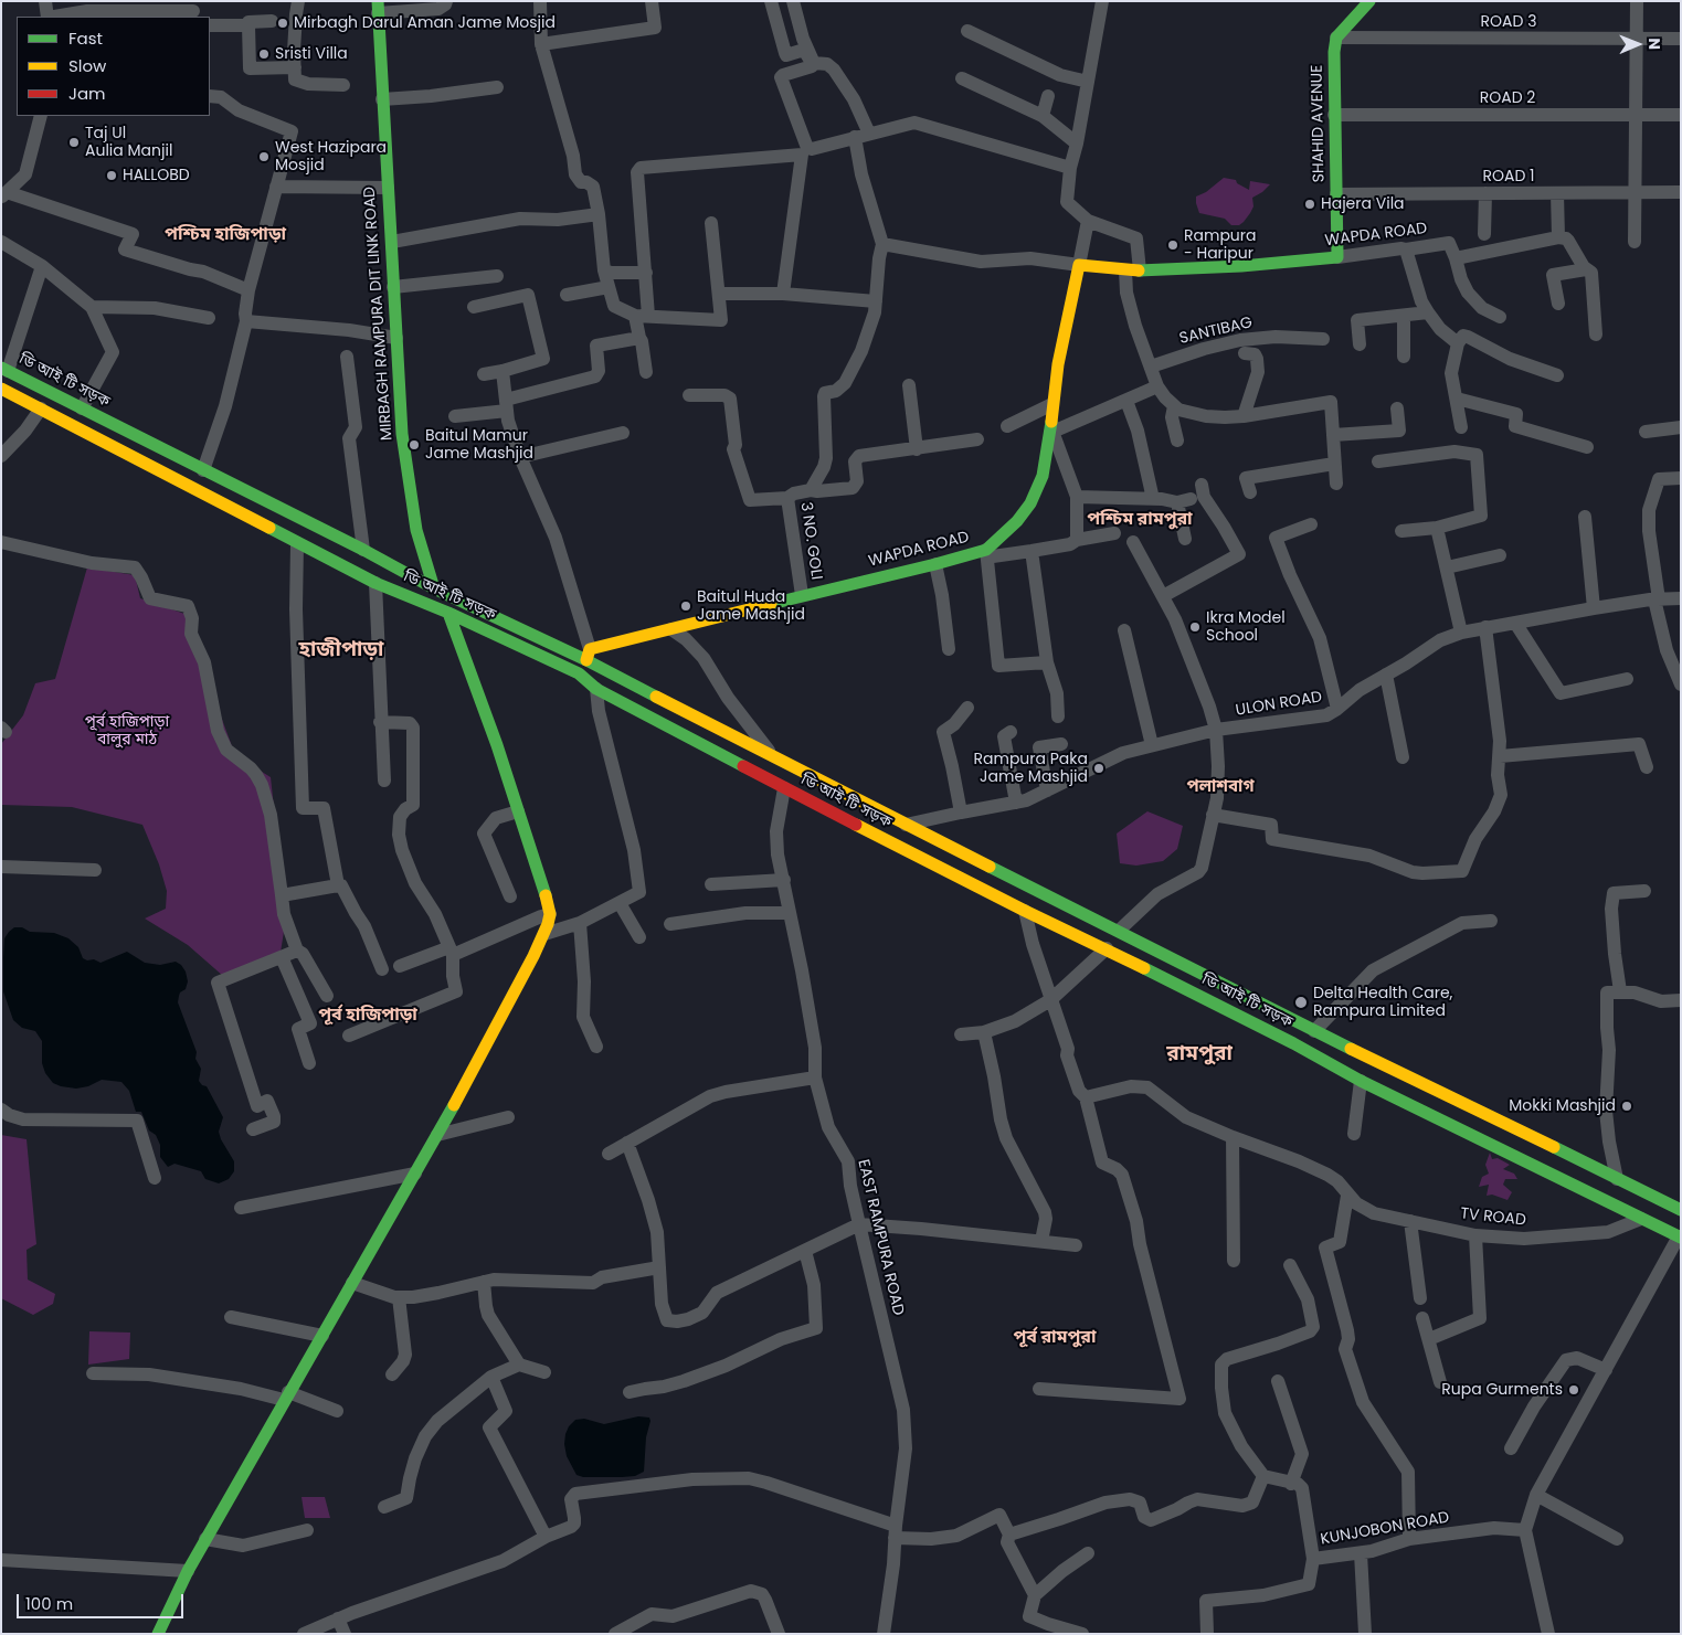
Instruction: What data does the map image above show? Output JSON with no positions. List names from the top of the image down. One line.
{"streets":{"main road":["SHAHID AVENUE","WAPDA ROAD","MIRBAGH RAMPURA DIT LINK ROAD","ডি আই টি সড়ক"],"street":["ROAD 3","ROAD 2","ROAD 1","SANTIBAG","3 NO. GOLI","ULON ROAD","TV ROAD","EAST RAMPURA ROAD","KUNJOBON ROAD"]},"crossings":[["ROAD 3","SHAHID AVENUE"],["ROAD 2","SHAHID AVENUE"],["SHAHID AVENUE","ROAD 1"],["SHAHID AVENUE","WAPDA ROAD"],["WAPDA ROAD","ডি আই টি সড়ক"],["WAPDA ROAD","3 NO. GOLI"],["MIRBAGH RAMPURA DIT LINK ROAD","ডি আই টি সড়ক"],["ডি আই টি সড়ক","ULON ROAD"],["ডি আই টি সড়ক","TV ROAD"],["ডি আই টি সড়ক","EAST RAMPURA ROAD"]],"districts":["পশ্চিম হাজিপাড়া","পশ্চিম রামপুরা","হাজীপাড়া","পলাশবাগ","পূর্ব হাজিপাড়া","রামপুরা","পূর্ব রামপুরা"],"parks":["পূর্ব হাজিপাড়া বালুর মাঠ"],"places":["Mirbagh Darul Aman Jame Mosjid","Sristi Villa","Taj Ul Aulia Manjil","West Hazipara Mosjid","HALLOBD","Hajera Vila","Rampura - Haripur","Baitul Mamur Jame Mashjid","Baitul Huda Jame Mashjid","Ikra Model School","Rampura Paka Jame Mashjid","Delta Health Care, Rampura Limited","Mokki Mashjid","Rupa Gurments"],"legend":["Fast","Slow","Jam"],"scale_bar":"100 m","north":"right"}
